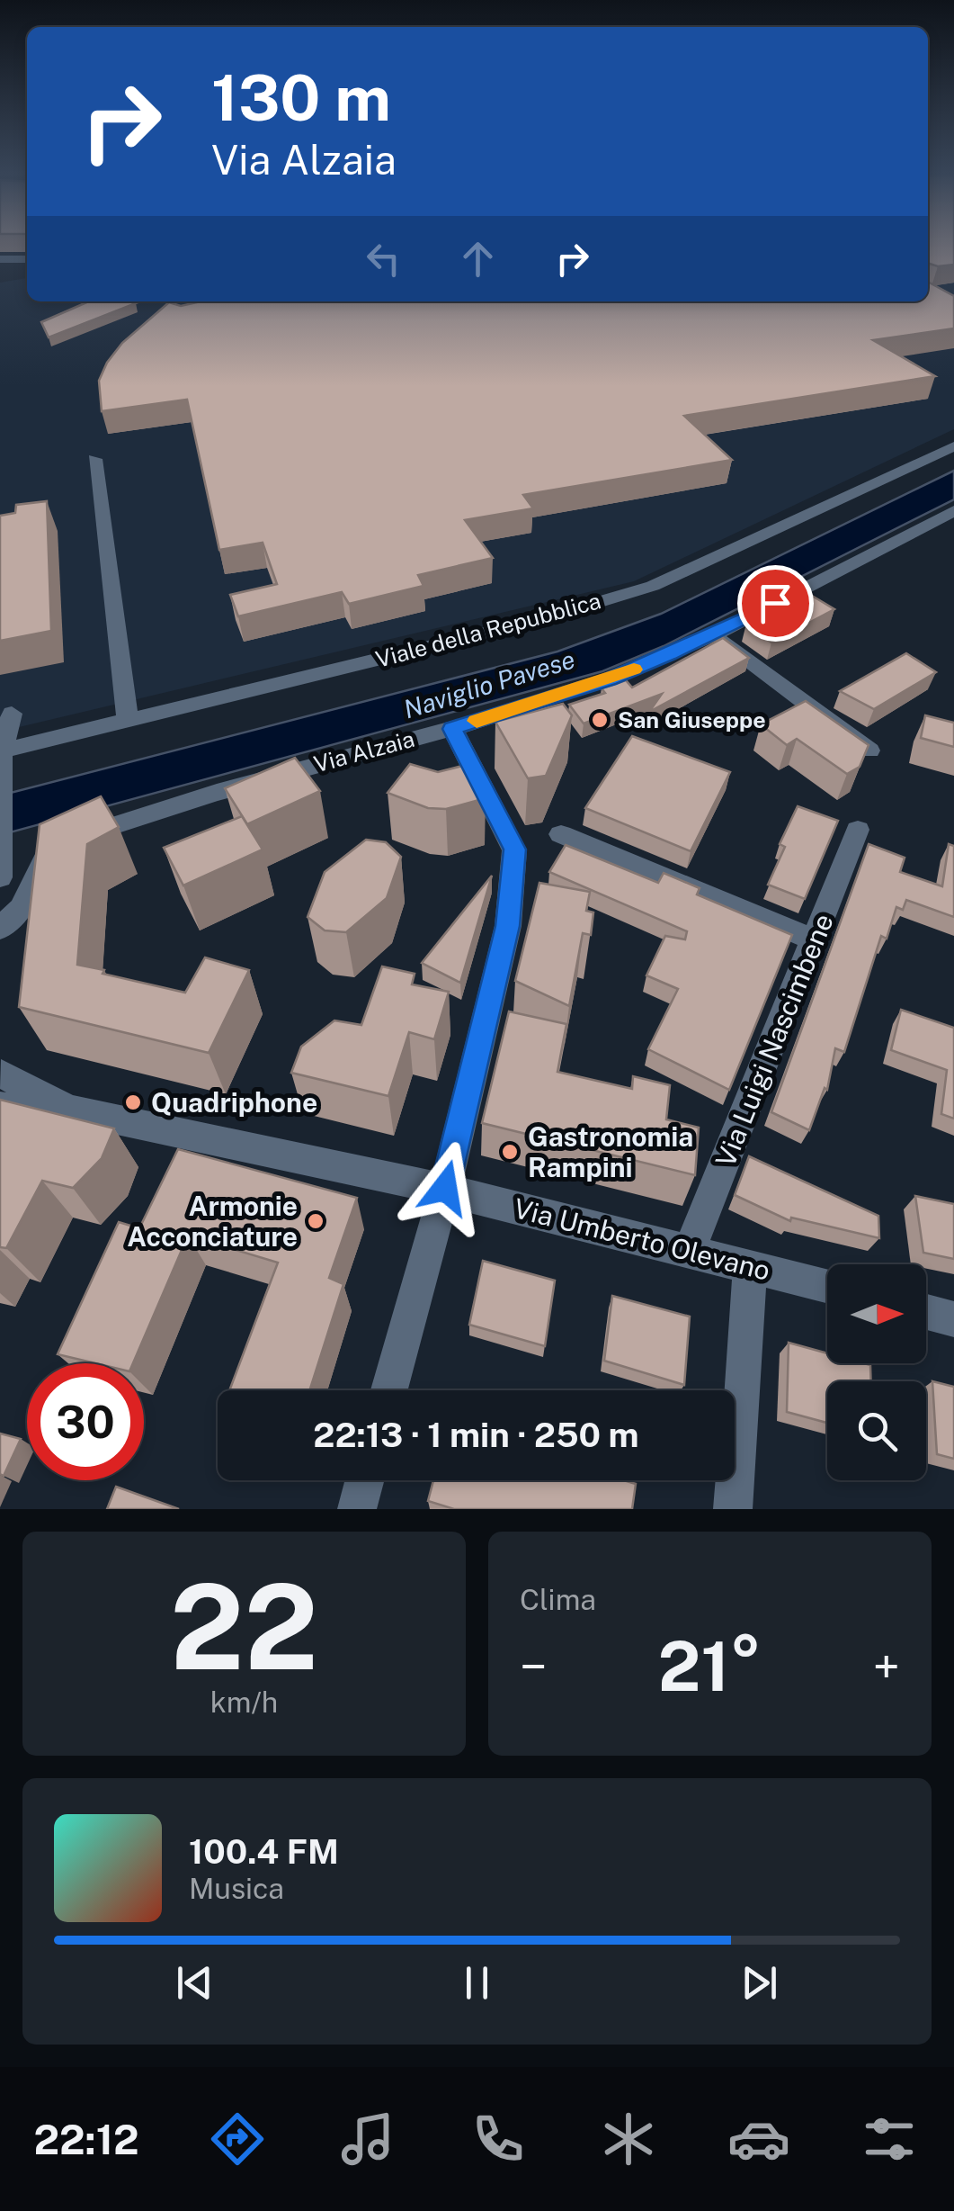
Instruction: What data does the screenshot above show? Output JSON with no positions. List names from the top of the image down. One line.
{"streets":{"street":["Viale della Repubblica","Via Alzaia","Via Luigi Nascimbene","Via Umberto Olevano"]},"crossings":[["Via Luigi Nascimbene","Via Umberto Olevano"]],"water":["Naviglio Pavese"],"places":["San Giuseppe","Quadriphone","Gastronomia Rampini","Armonie Acconciature"],"north":"right","page":{"turn":["130 m","Via Alzaia"],"limit":"30","trip":"22:13 · 1 min · 250 m","tile":[["22","km/h"],"Clima"],"heat":["−","21°","+"],"song":["100.4 FM","Musica"],"tabs":"22:12"}}
